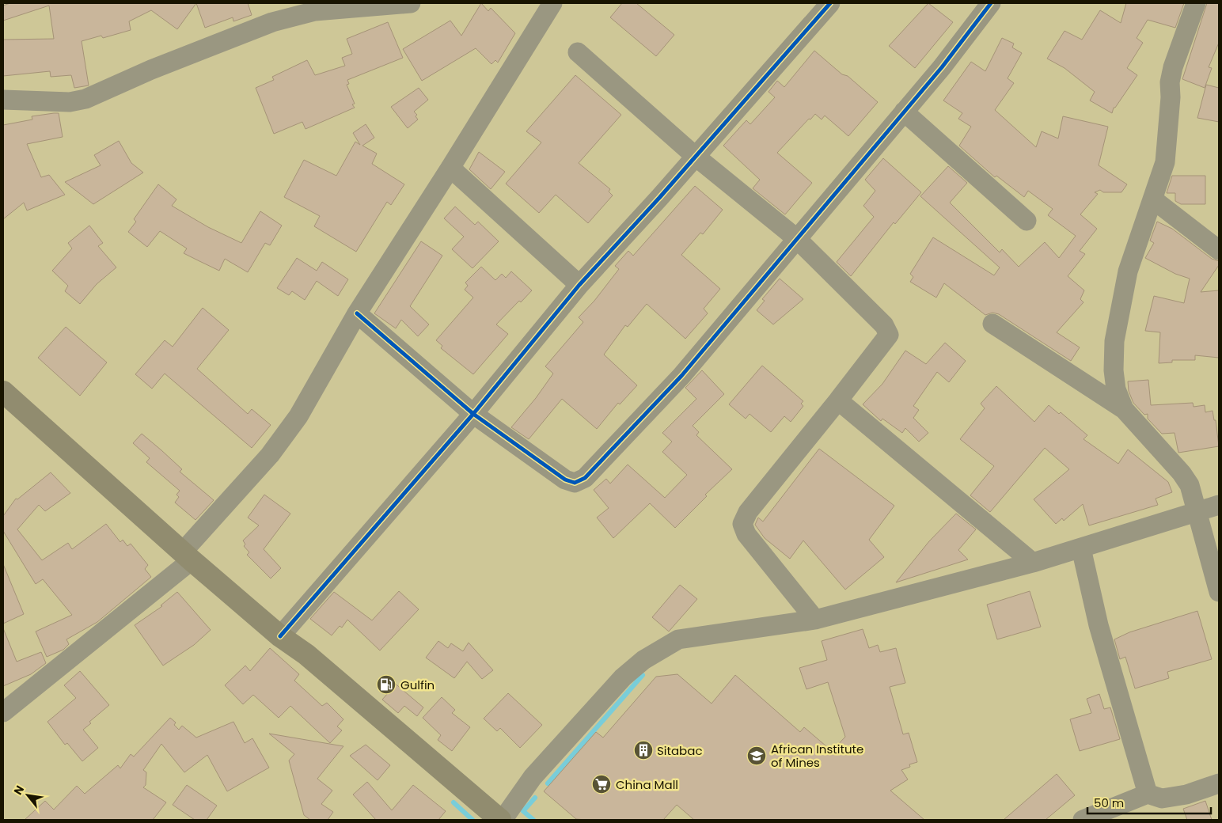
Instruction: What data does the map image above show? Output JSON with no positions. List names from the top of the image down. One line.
{"places":{"fuel station":["Gulfin"],"building":["Sitabac"],"school or university":["African Institute of Mines"],"supermarket":["China Mall"]},"scale_bar":"50 m","north":"top left"}
